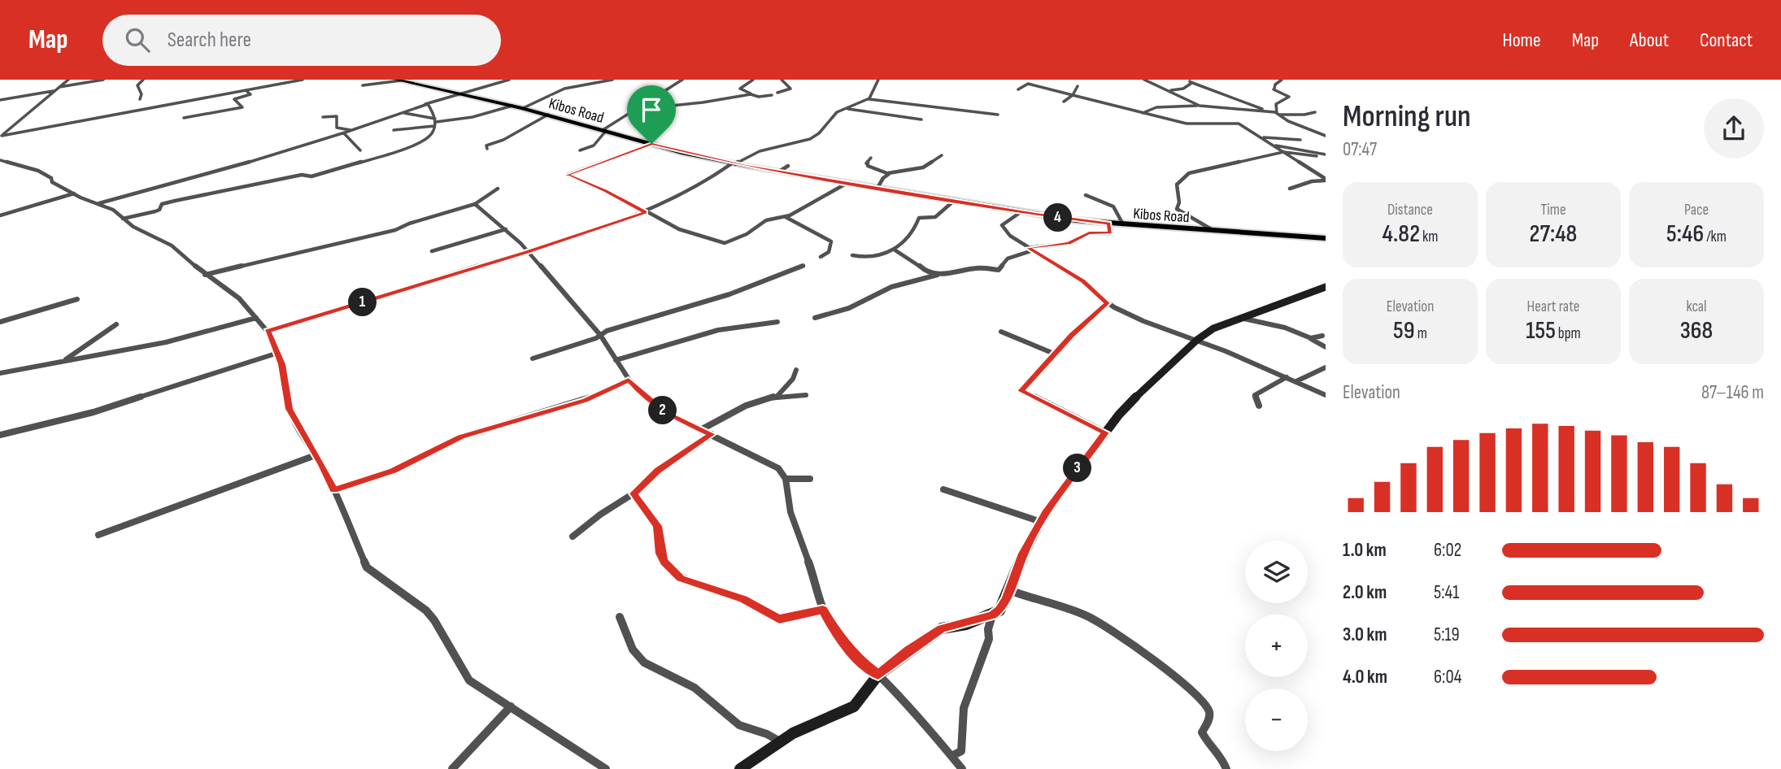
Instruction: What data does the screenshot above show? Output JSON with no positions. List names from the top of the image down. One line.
{"streets":{"main road":["Kibos Road"]},"page":{"header":"Map","search":"Search here","nav":["Home","Map","About","Contact"],"heading":["Morning run","07:47"],"stats":[["Distance","4.82 km"],["Time","27:48"],["Pace","5:46 /km"],["Elevation","59 m"],["Heart rate","155 bpm"],["kcal","368"]],"pins":["4","1","2","3"],"chart":["Elevation","87–146 m"],"list":[{"name":"1.0 km","note":"6:02"},{"name":"2.0 km","note":"5:41"},{"name":"3.0 km","note":"5:19"},{"name":"4.0 km","note":"6:04"}],"map_buttons":["+","−"]}}
